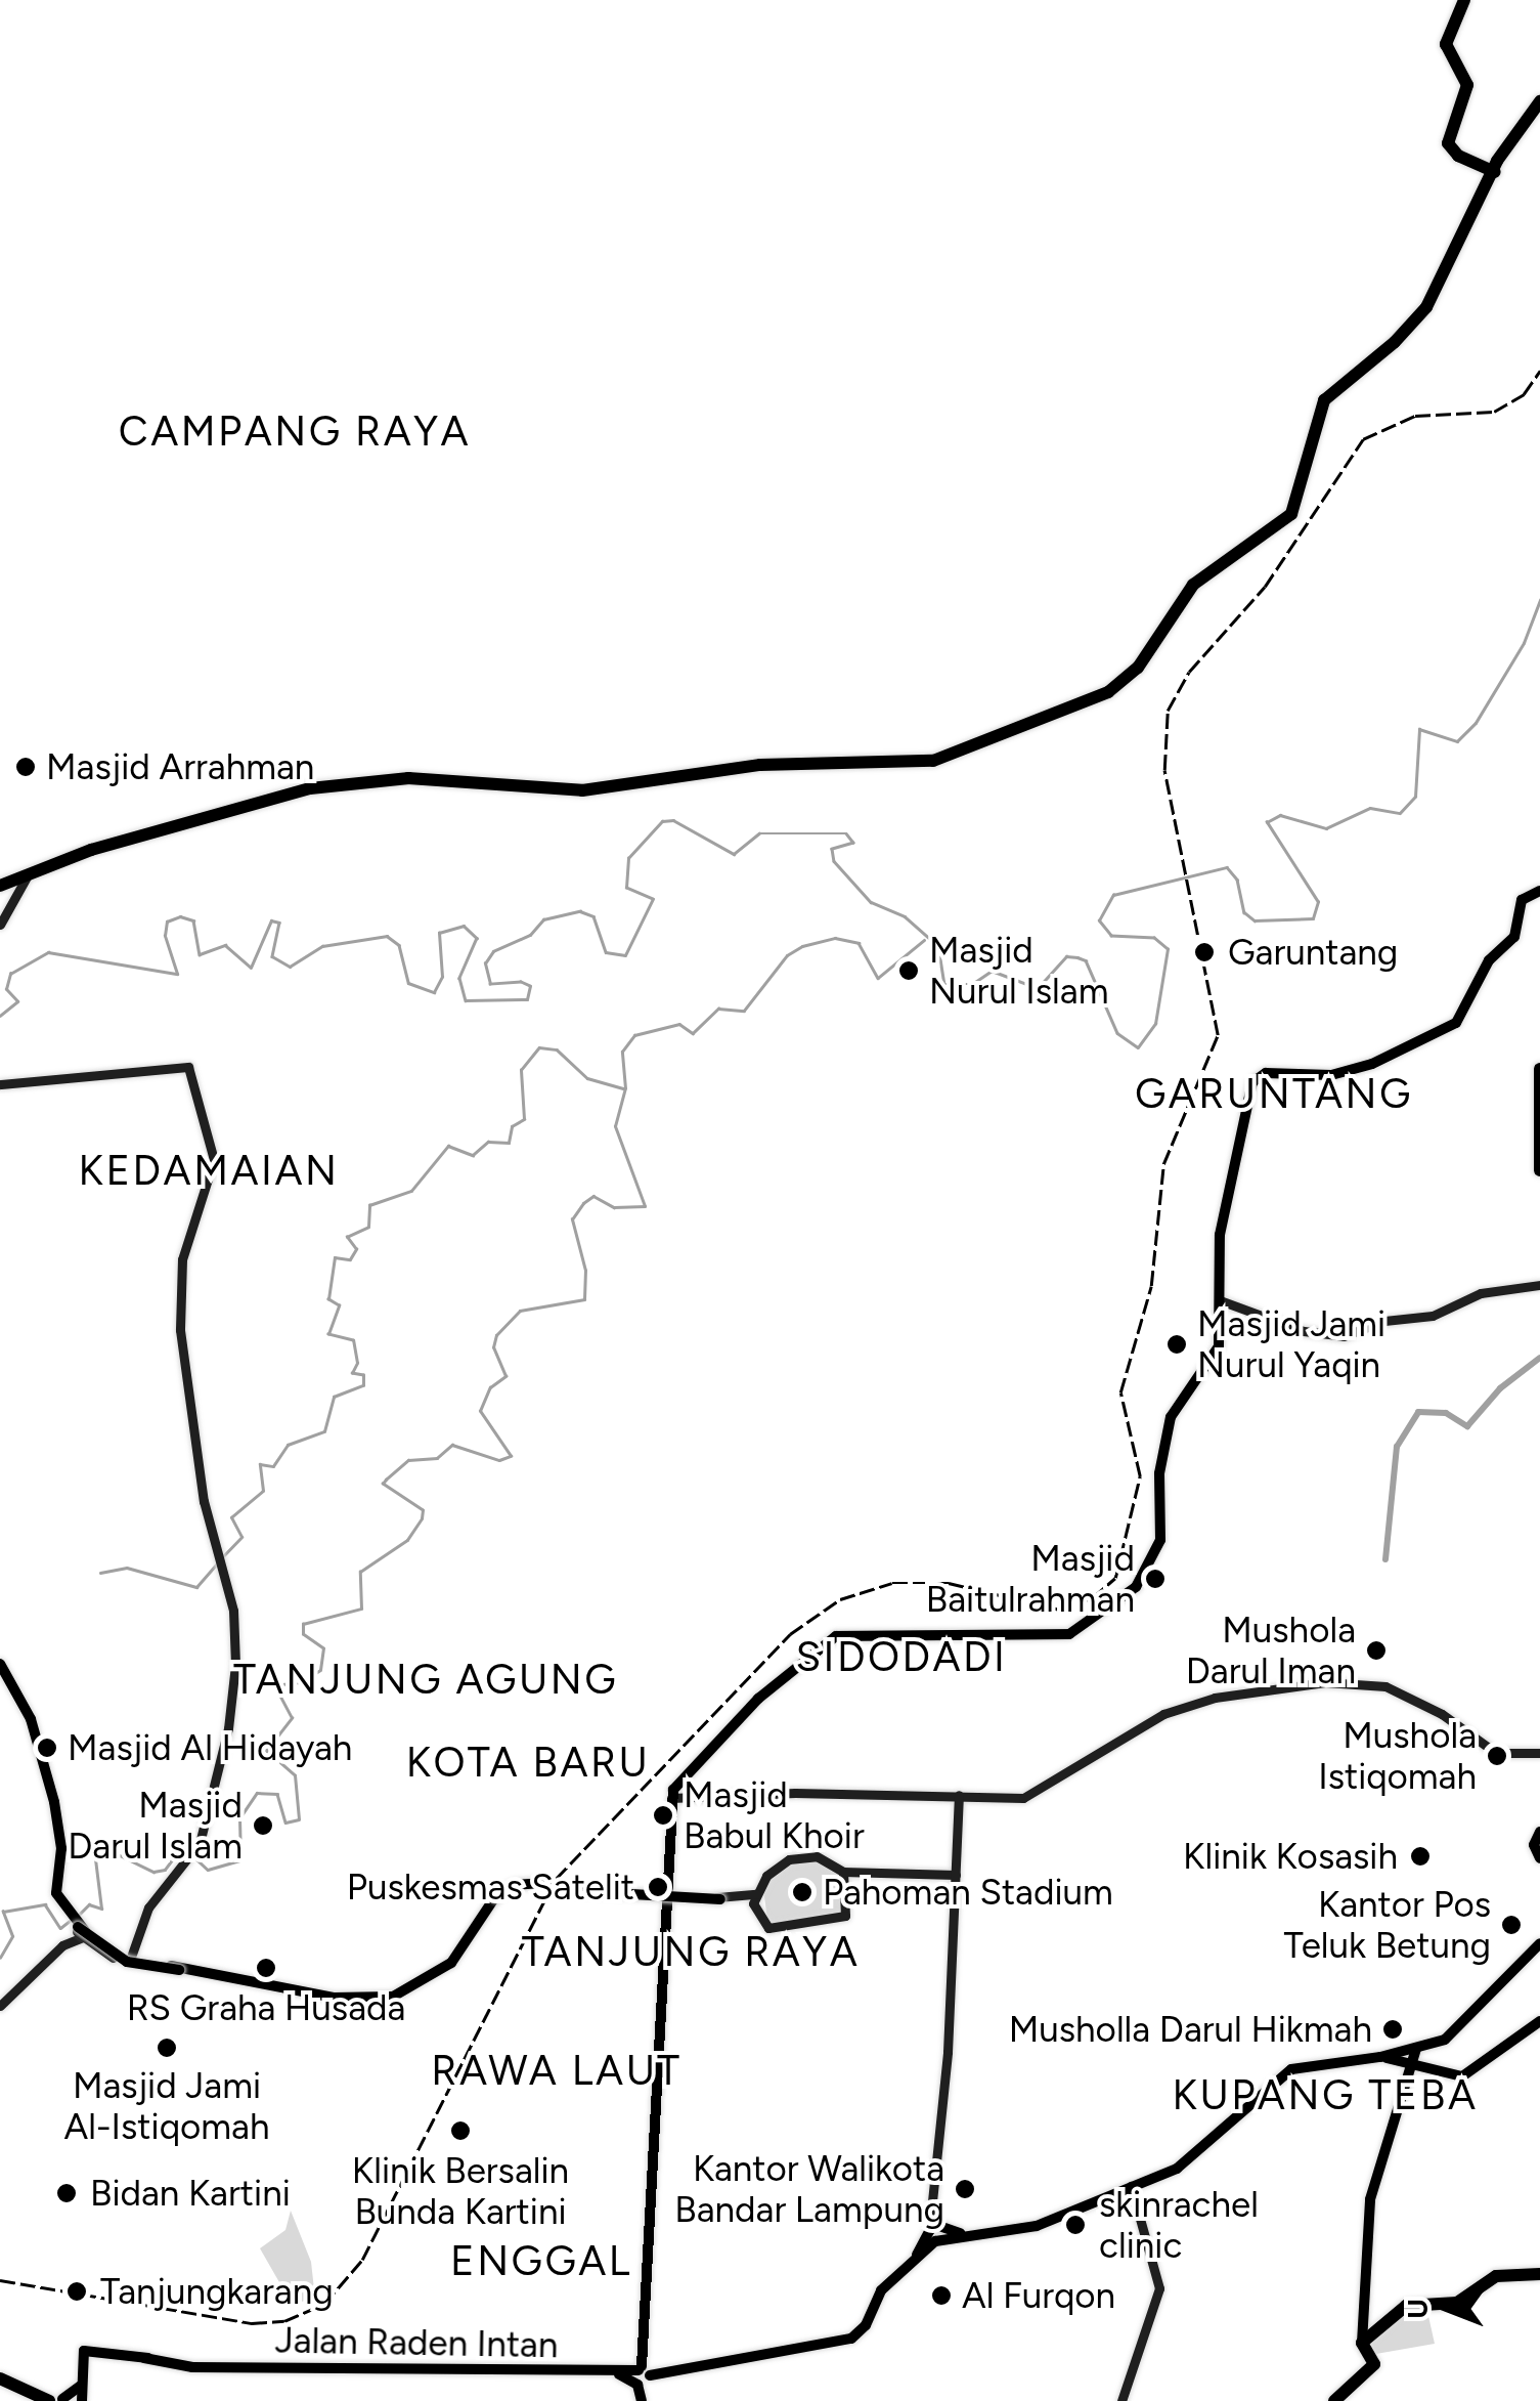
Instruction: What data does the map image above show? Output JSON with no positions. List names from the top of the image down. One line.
{"streets":{"main road":["Jalan Raden Intan"]},"districts":["CAMPANG RAYA","GARUNTANG","KEDAMAIAN","SIDODADI","TANJUNG AGUNG","KOTA BARU","TANJUNG RAYA","RAWA LAUT","KUPANG TEBA","ENGGAL"],"places":["Masjid Arrahman","Garuntang","Masjid Nurul Islam","Masjid Jami Nurul Yaqin","Masjid Baitulrahman","Mushola Darul Iman","Masjid Al Hidayah","Mushola Istiqomah","Masjid Babul Khoir","Masjid Darul Islam","Klinik Kosasih","Puskesmas Satelit","Pahoman Stadium","Kantor Pos Teluk Betung","RS Graha Husada","Musholla Darul Hikmah","Masjid Jami Al-Istiqomah","Klinik Bersalin Bunda Kartini","Kantor Walikota Bandar Lampung","Bidan Kartini","skinrachel clinic","Tanjungkarang","Al Furqon"],"north":"left"}
